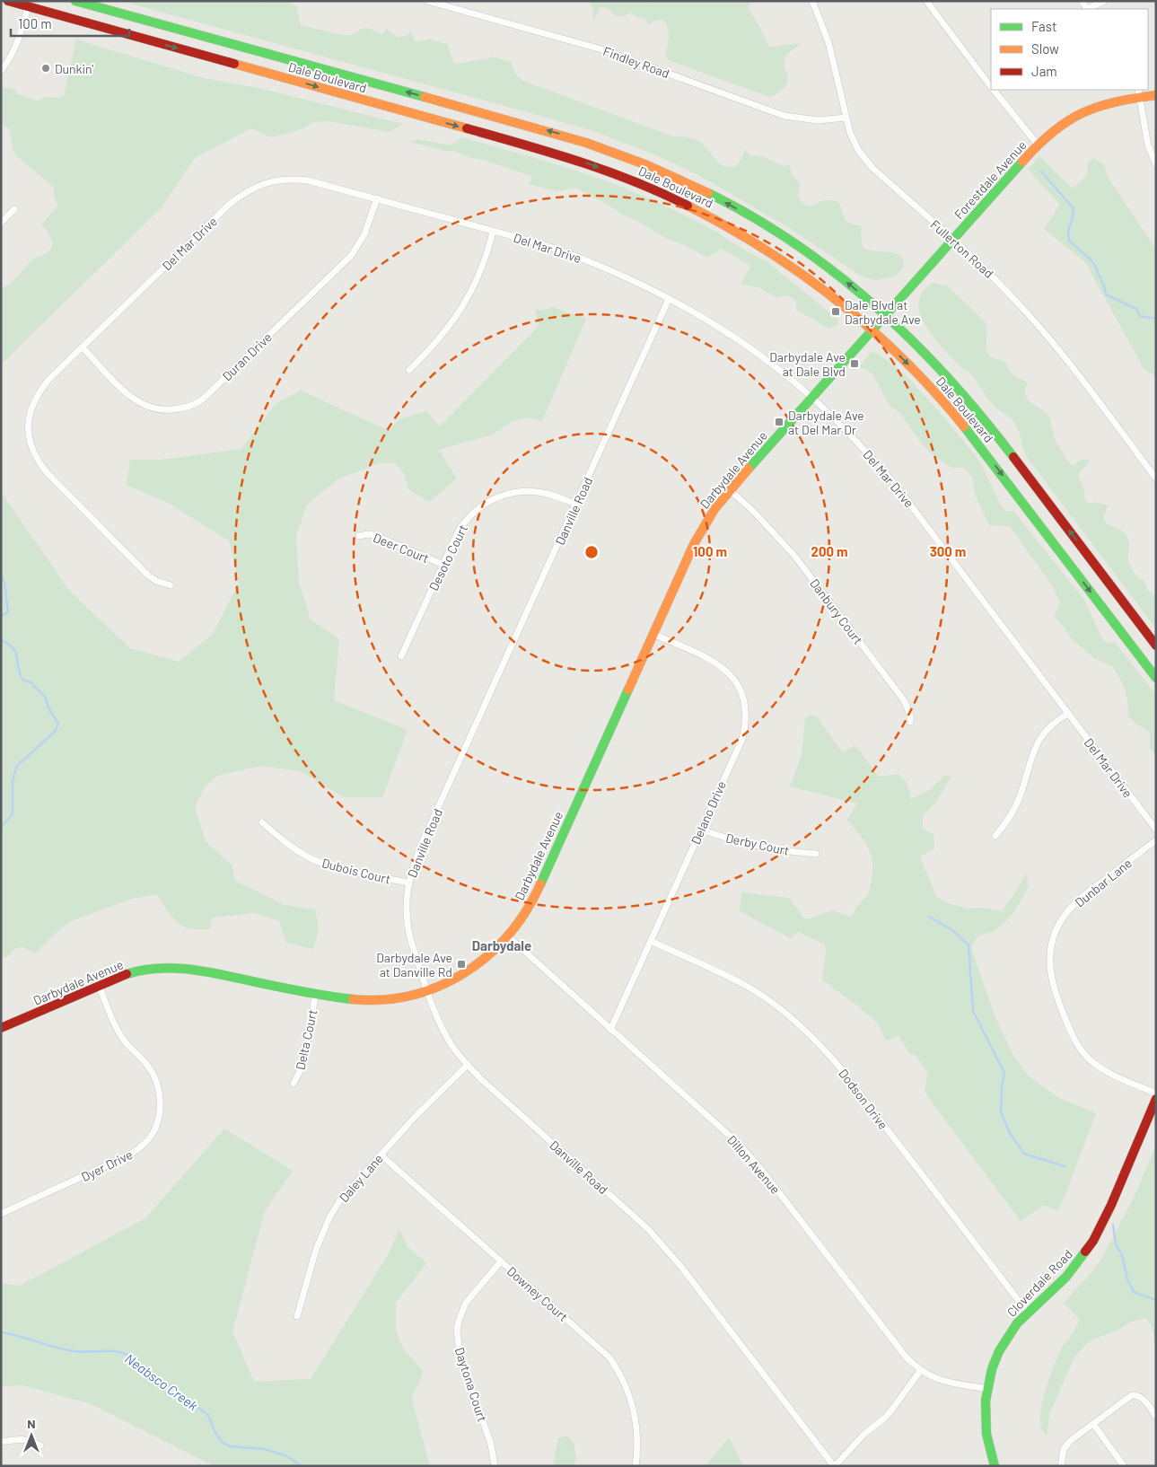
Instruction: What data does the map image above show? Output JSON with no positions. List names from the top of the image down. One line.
{"streets":{"main road":["Dale Boulevard","Forestdale Avenue","Darbydale Avenue","Cloverdale Road"],"street":["Findley Road","Del Mar Drive","Fullerton Road","Duran Drive","Danville Road","Deer Court","Desoto Court","Danbury Court","Delano Drive","Derby Court","Dubois Court","Dunbar Lane","Delta Court","Dodson Drive","Dillon Avenue","Dyer Drive","Daley Lane","Downey Court","Daytona Court"]},"crossings":[["Findley Road","Fullerton Road"],["Dale Boulevard","Forestdale Avenue"],["Dale Boulevard","Darbydale Avenue"],["Forestdale Avenue","Fullerton Road"],["Forestdale Avenue","Darbydale Avenue"],["Del Mar Drive","Duran Drive"],["Del Mar Drive","Darbydale Avenue"],["Del Mar Drive","Danville Road"],["Darbydale Avenue","Danville Road"],["Darbydale Avenue","Danbury Court"],["Darbydale Avenue","Delano Drive"],["Darbydale Avenue","Delta Court"],["Darbydale Avenue","Dillon Avenue"],["Darbydale Avenue","Dyer Drive"],["Danville Road","Desoto Court"],["Danville Road","Dubois Court"],["Danville Road","Daley Lane"],["Deer Court","Desoto Court"],["Delano Drive","Derby Court"],["Delano Drive","Dodson Drive"],["Delano Drive","Dillon Avenue"],["Dodson Drive","Cloverdale Road"],["Dillon Avenue","Cloverdale Road"],["Daley Lane","Downey Court"],["Downey Court","Daytona Court"]],"districts":["Darbydale"],"water":["Neabsco Creek"],"places":{"other":["Dunkin'"],"transit":["Dale Blvd at Darbydale Ave","Darbydale Ave at Dale Blvd","Darbydale Ave at Del Mar Dr","Darbydale Ave at Danville Rd"]},"legend":["Fast","Slow","Jam"],"scale_bar":"100 m","north":"top","rings":["100 m","200 m","300 m"]}
